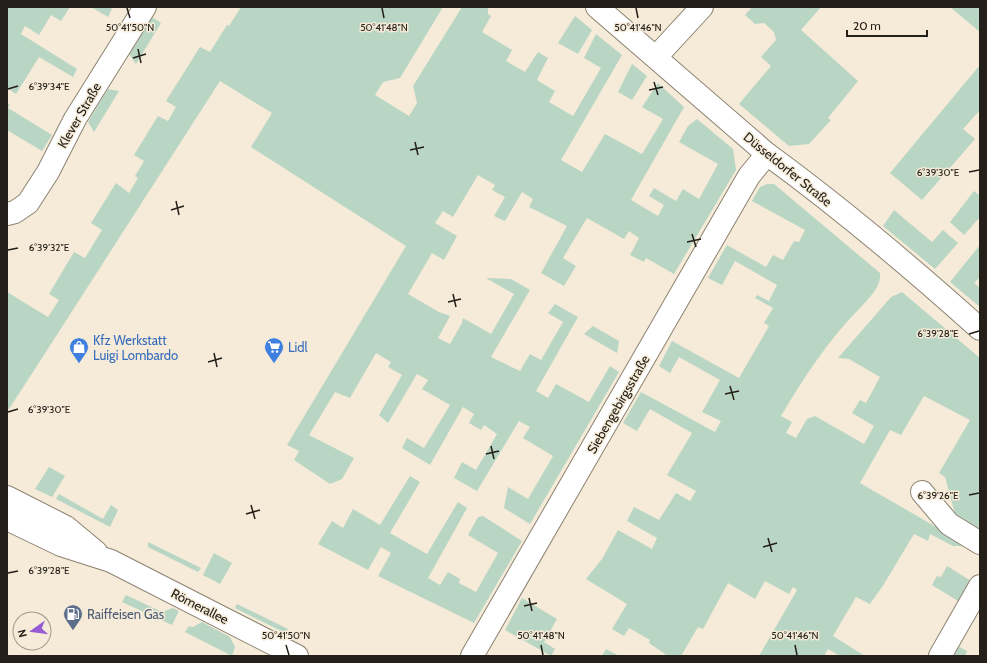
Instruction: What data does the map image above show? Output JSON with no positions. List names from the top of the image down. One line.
{"streets":{"street":["Klever Straße","Düsseldorfer Straße","Siebengebirgsstraße","Römerallee"]},"crossings":[["Düsseldorfer Straße","Siebengebirgsstraße"]],"places":{"shop":["Kfz Werkstatt Luigi Lombardo"],"supermarket":["Lidl"],"fuel station":["Raiffeisen Gas"]},"scale_bar":"20 m","north":"left","coordinates":["50°41'48\"N","50°41'50\"N","50°41'46\"N","6°39'34\"E","6°39'30\"E","6°39'32\"E","6°39'28\"E","6°39'26\"E"]}
